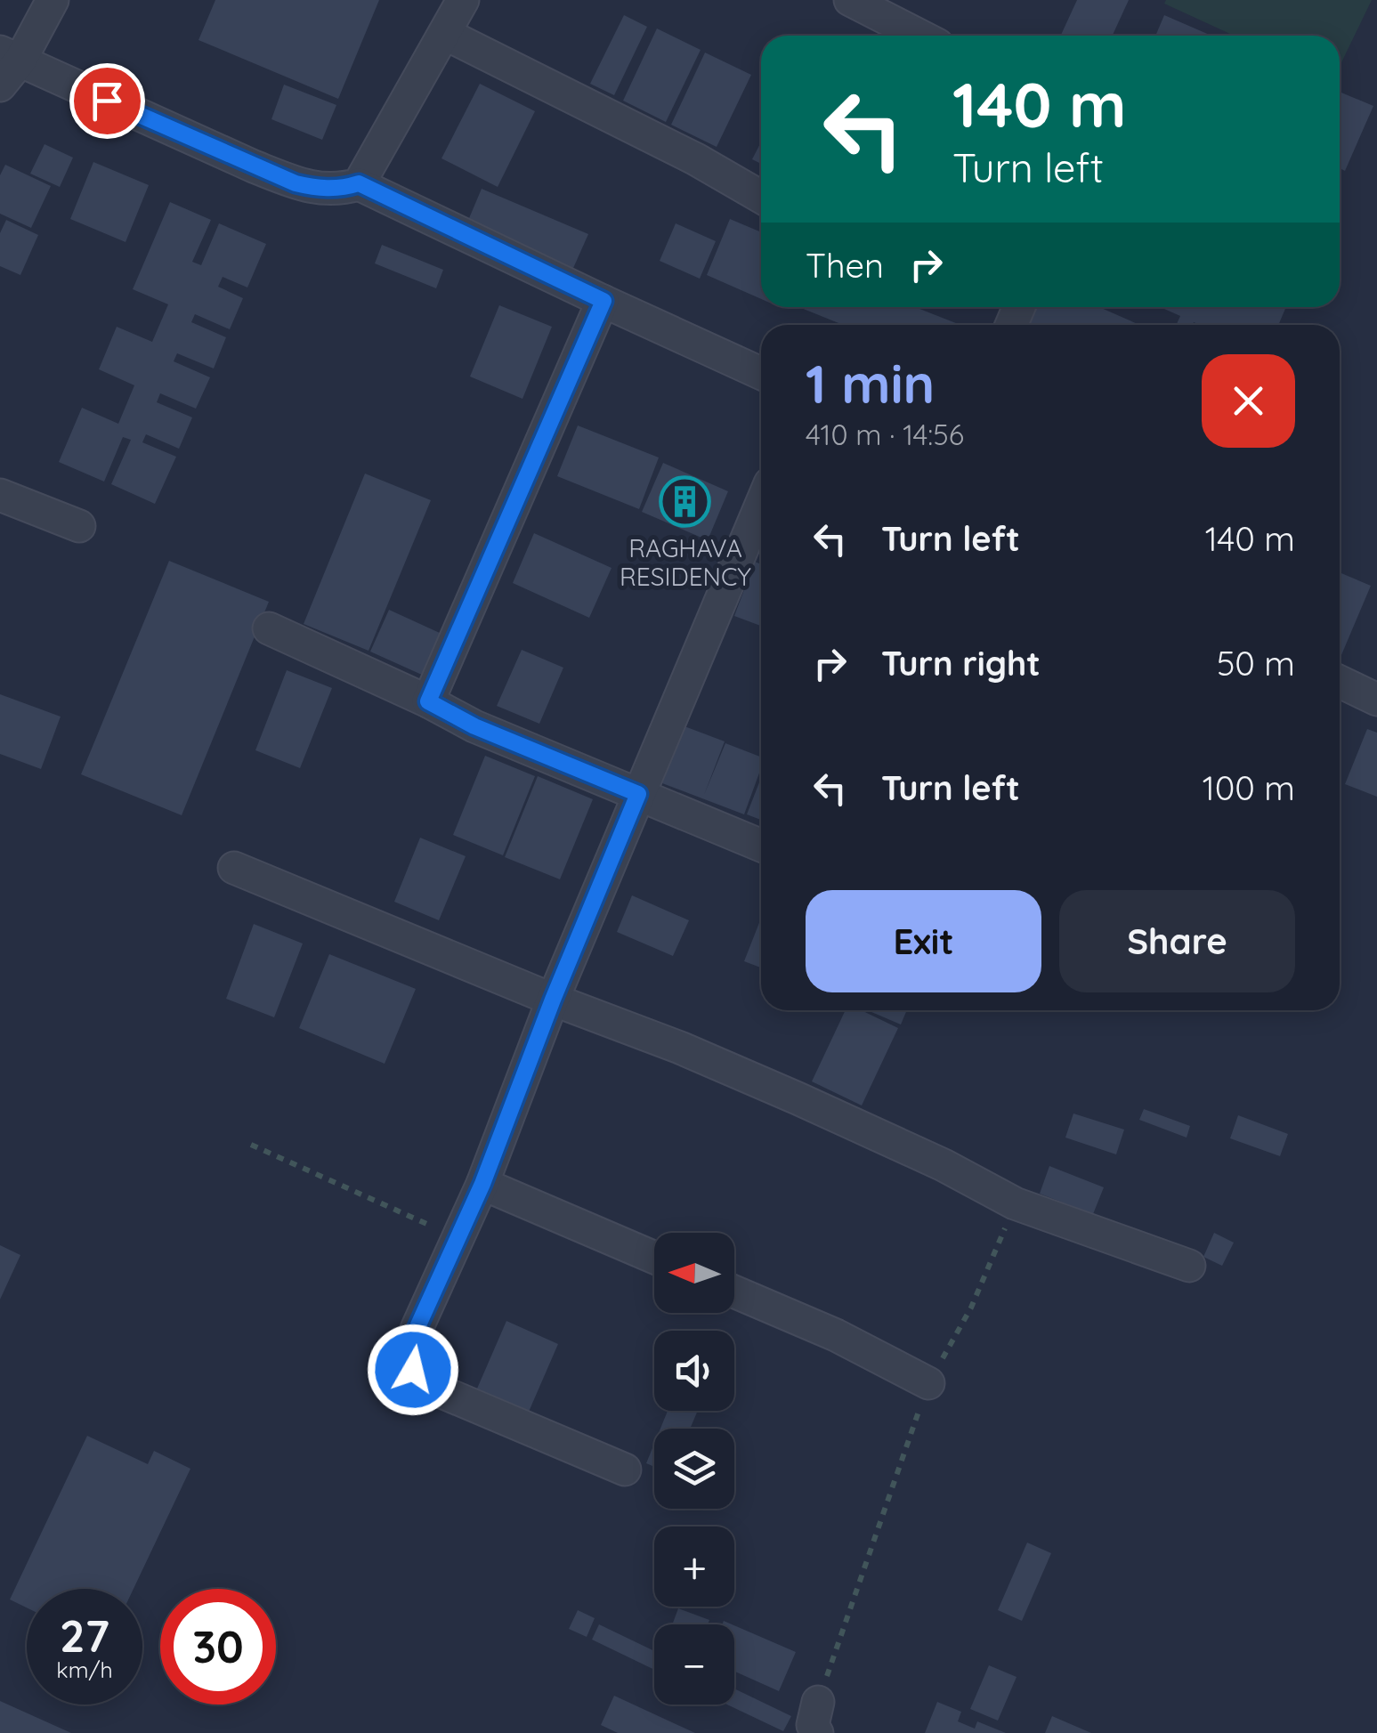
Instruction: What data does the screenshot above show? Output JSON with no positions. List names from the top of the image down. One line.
{"places":{"building":["RAGHAVA RESIDENCY"]},"north":"left","page":{"turn":["140 m","Turn left"],"then":"Then","heading":["1 min","410 m · 14:56"],"list":[{"name":"Turn left","value":"140 m"},{"name":"Turn right","value":"50 m"},{"name":"Turn left","value":"100 m"}],"buttons":["Exit","Share"],"map_buttons":["+","−"],"speed":"27 km/h","limit":"30"}}
